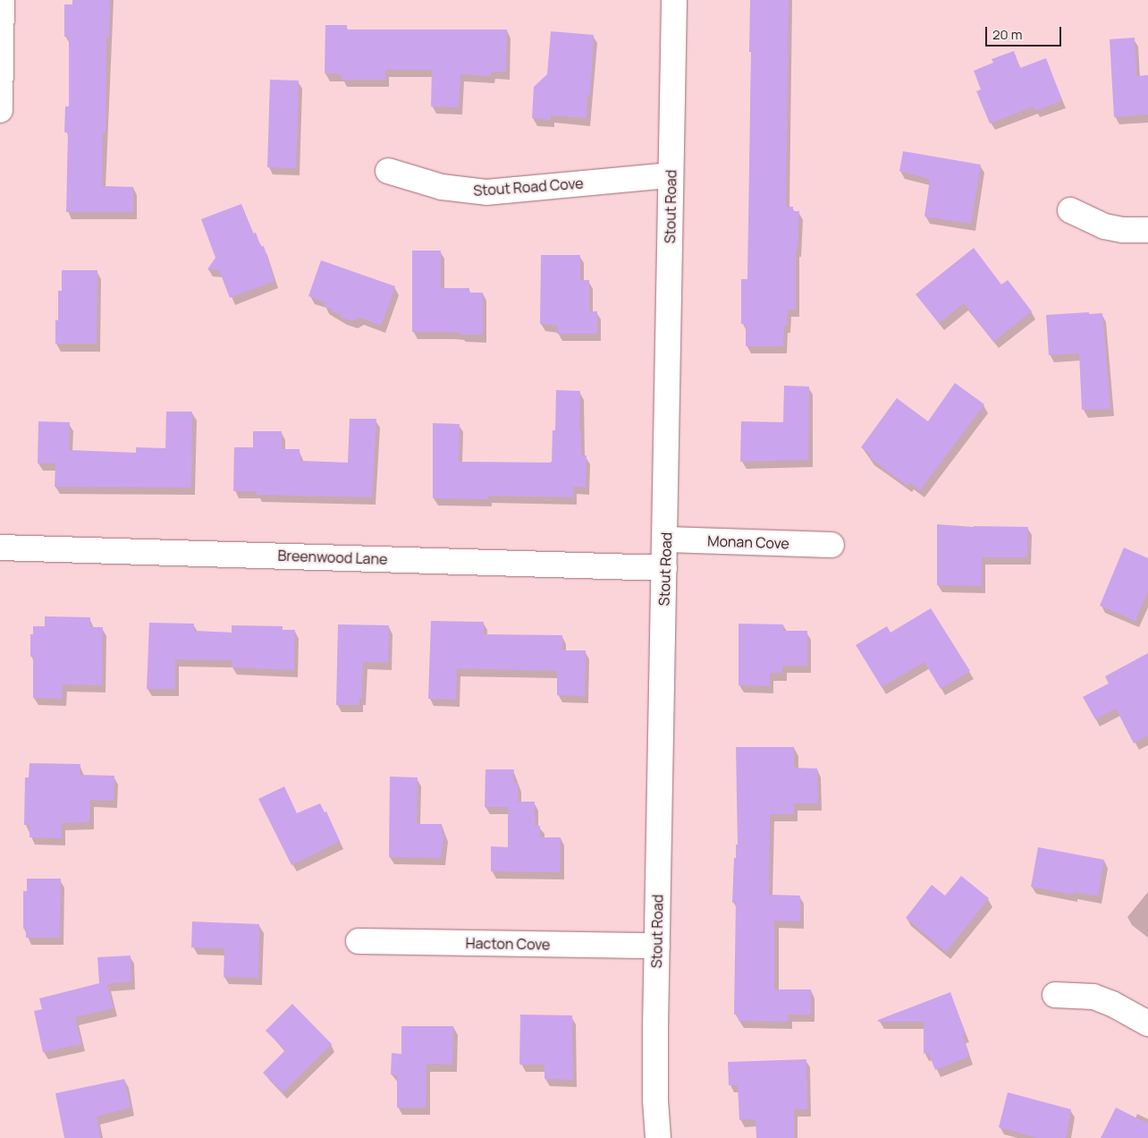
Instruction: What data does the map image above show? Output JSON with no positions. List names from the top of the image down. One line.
{"streets":{"street":["Stout Road Cove","Stout Road","Monan Cove","Breenwood Lane","Hacton Cove"]},"crossings":[["Stout Road Cove","Stout Road"],["Stout Road","Monan Cove"],["Stout Road","Breenwood Lane"],["Stout Road","Hacton Cove"]],"scale_bar":"20 m"}
